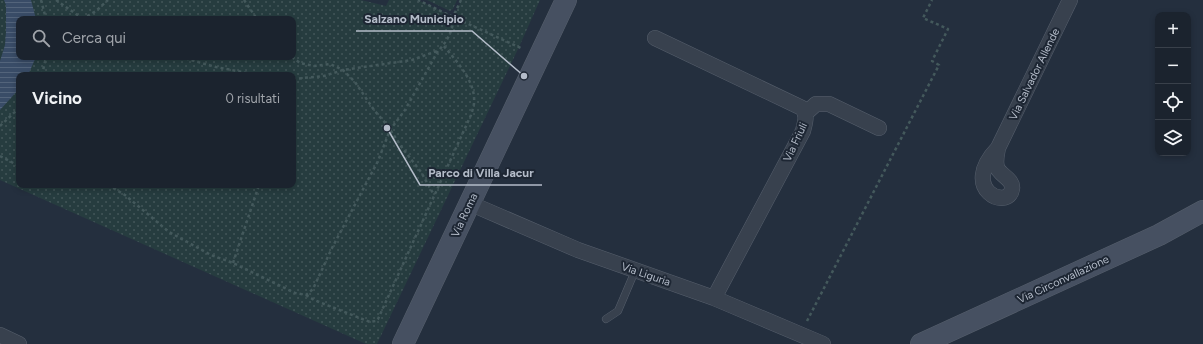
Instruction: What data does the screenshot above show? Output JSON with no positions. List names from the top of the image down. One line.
{"streets":{"street":["Via Salvador Allende","Via Friuli","Via Roma","Via Liguria","Via Circonvallazione"]},"crossings":[["Via Friuli","Via Liguria"],["Via Roma","Via Liguria"]],"places":["Salzano Municipio","Parco di Villa Jacur"],"page":{"map_buttons":["+","−"],"search":"Cerca qui","heading":["Vicino","0 risultati"]}}
